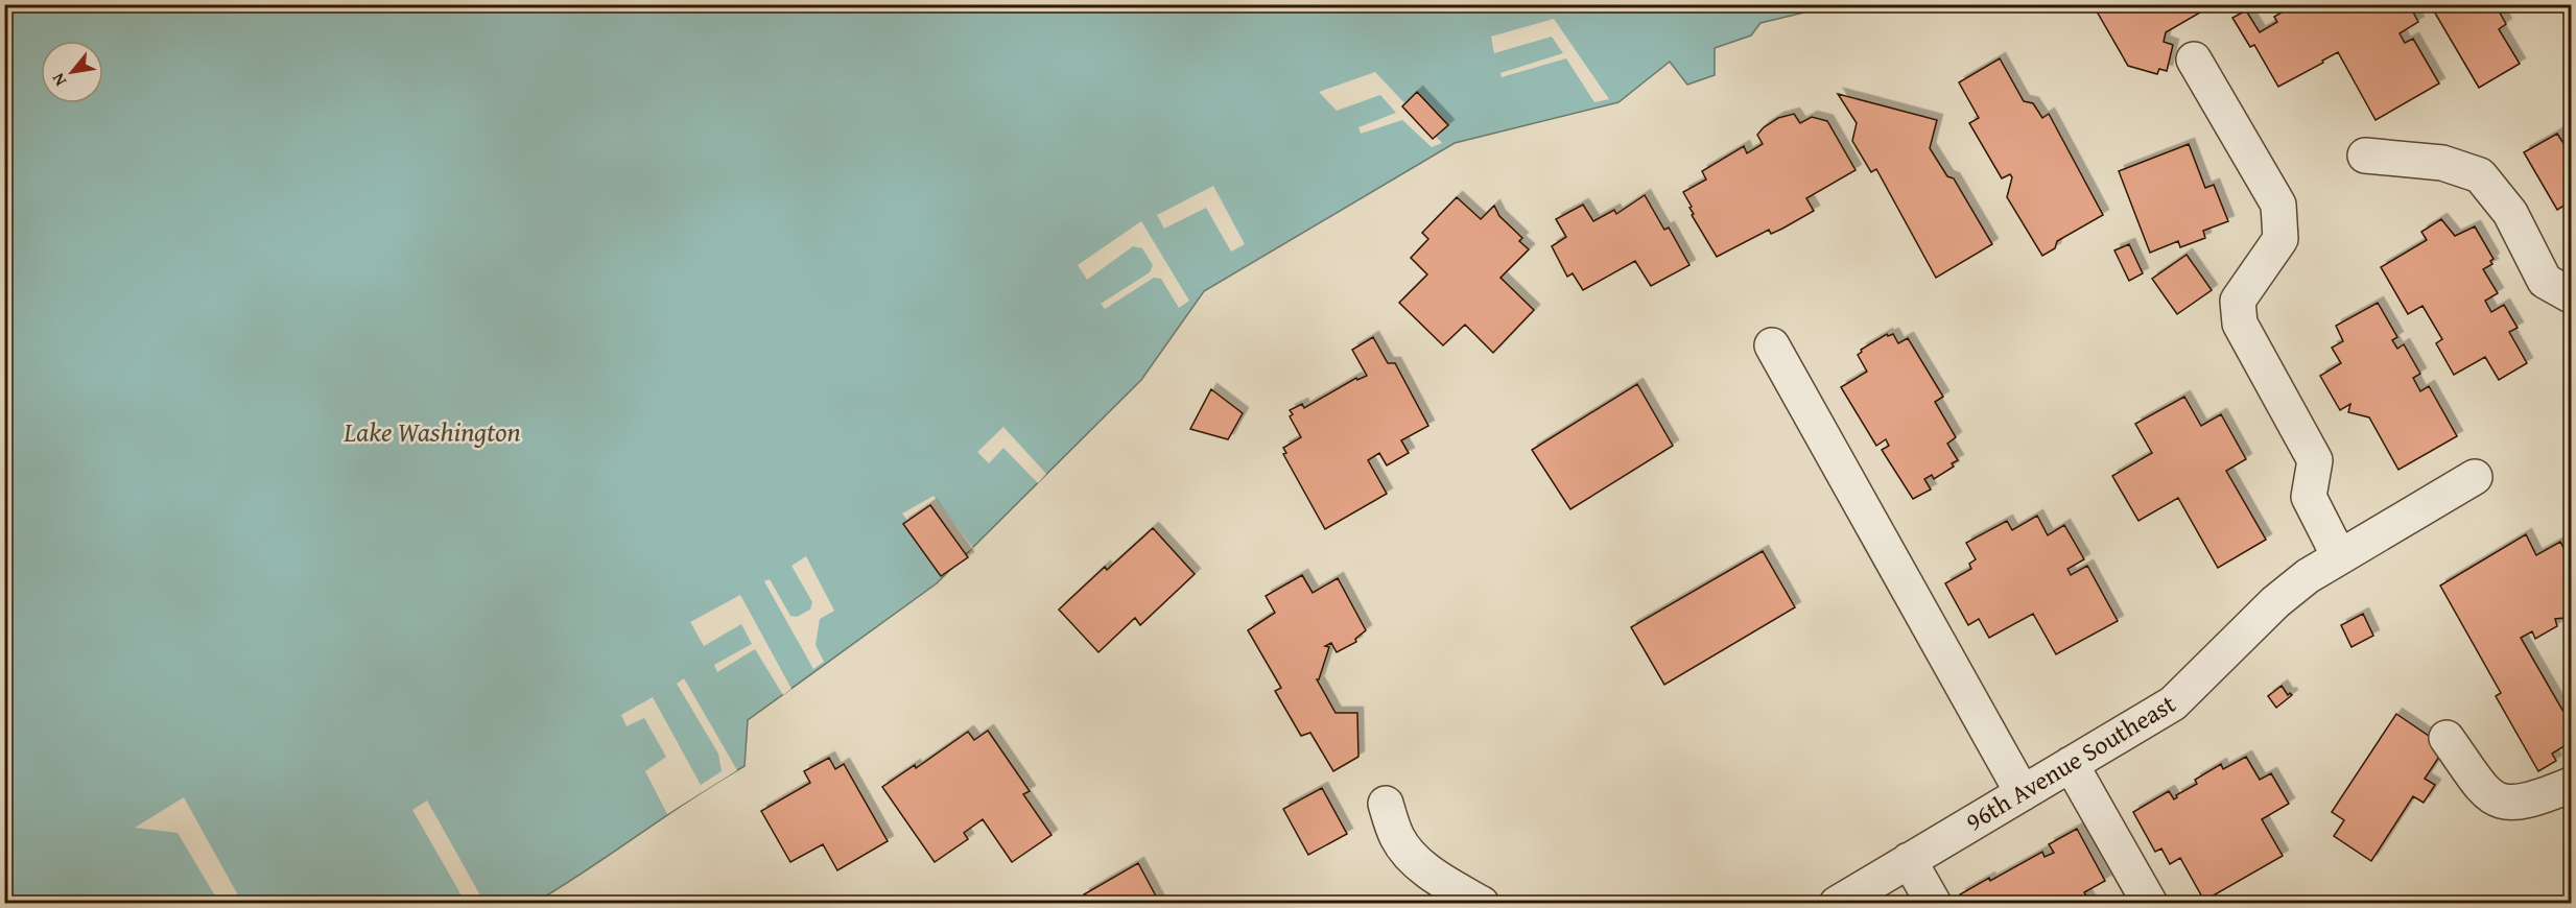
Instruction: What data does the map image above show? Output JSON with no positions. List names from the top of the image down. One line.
{"streets":{"street":["96th Avenue Southeast"]},"water":["Lake Washington"],"north":"bottom left"}
